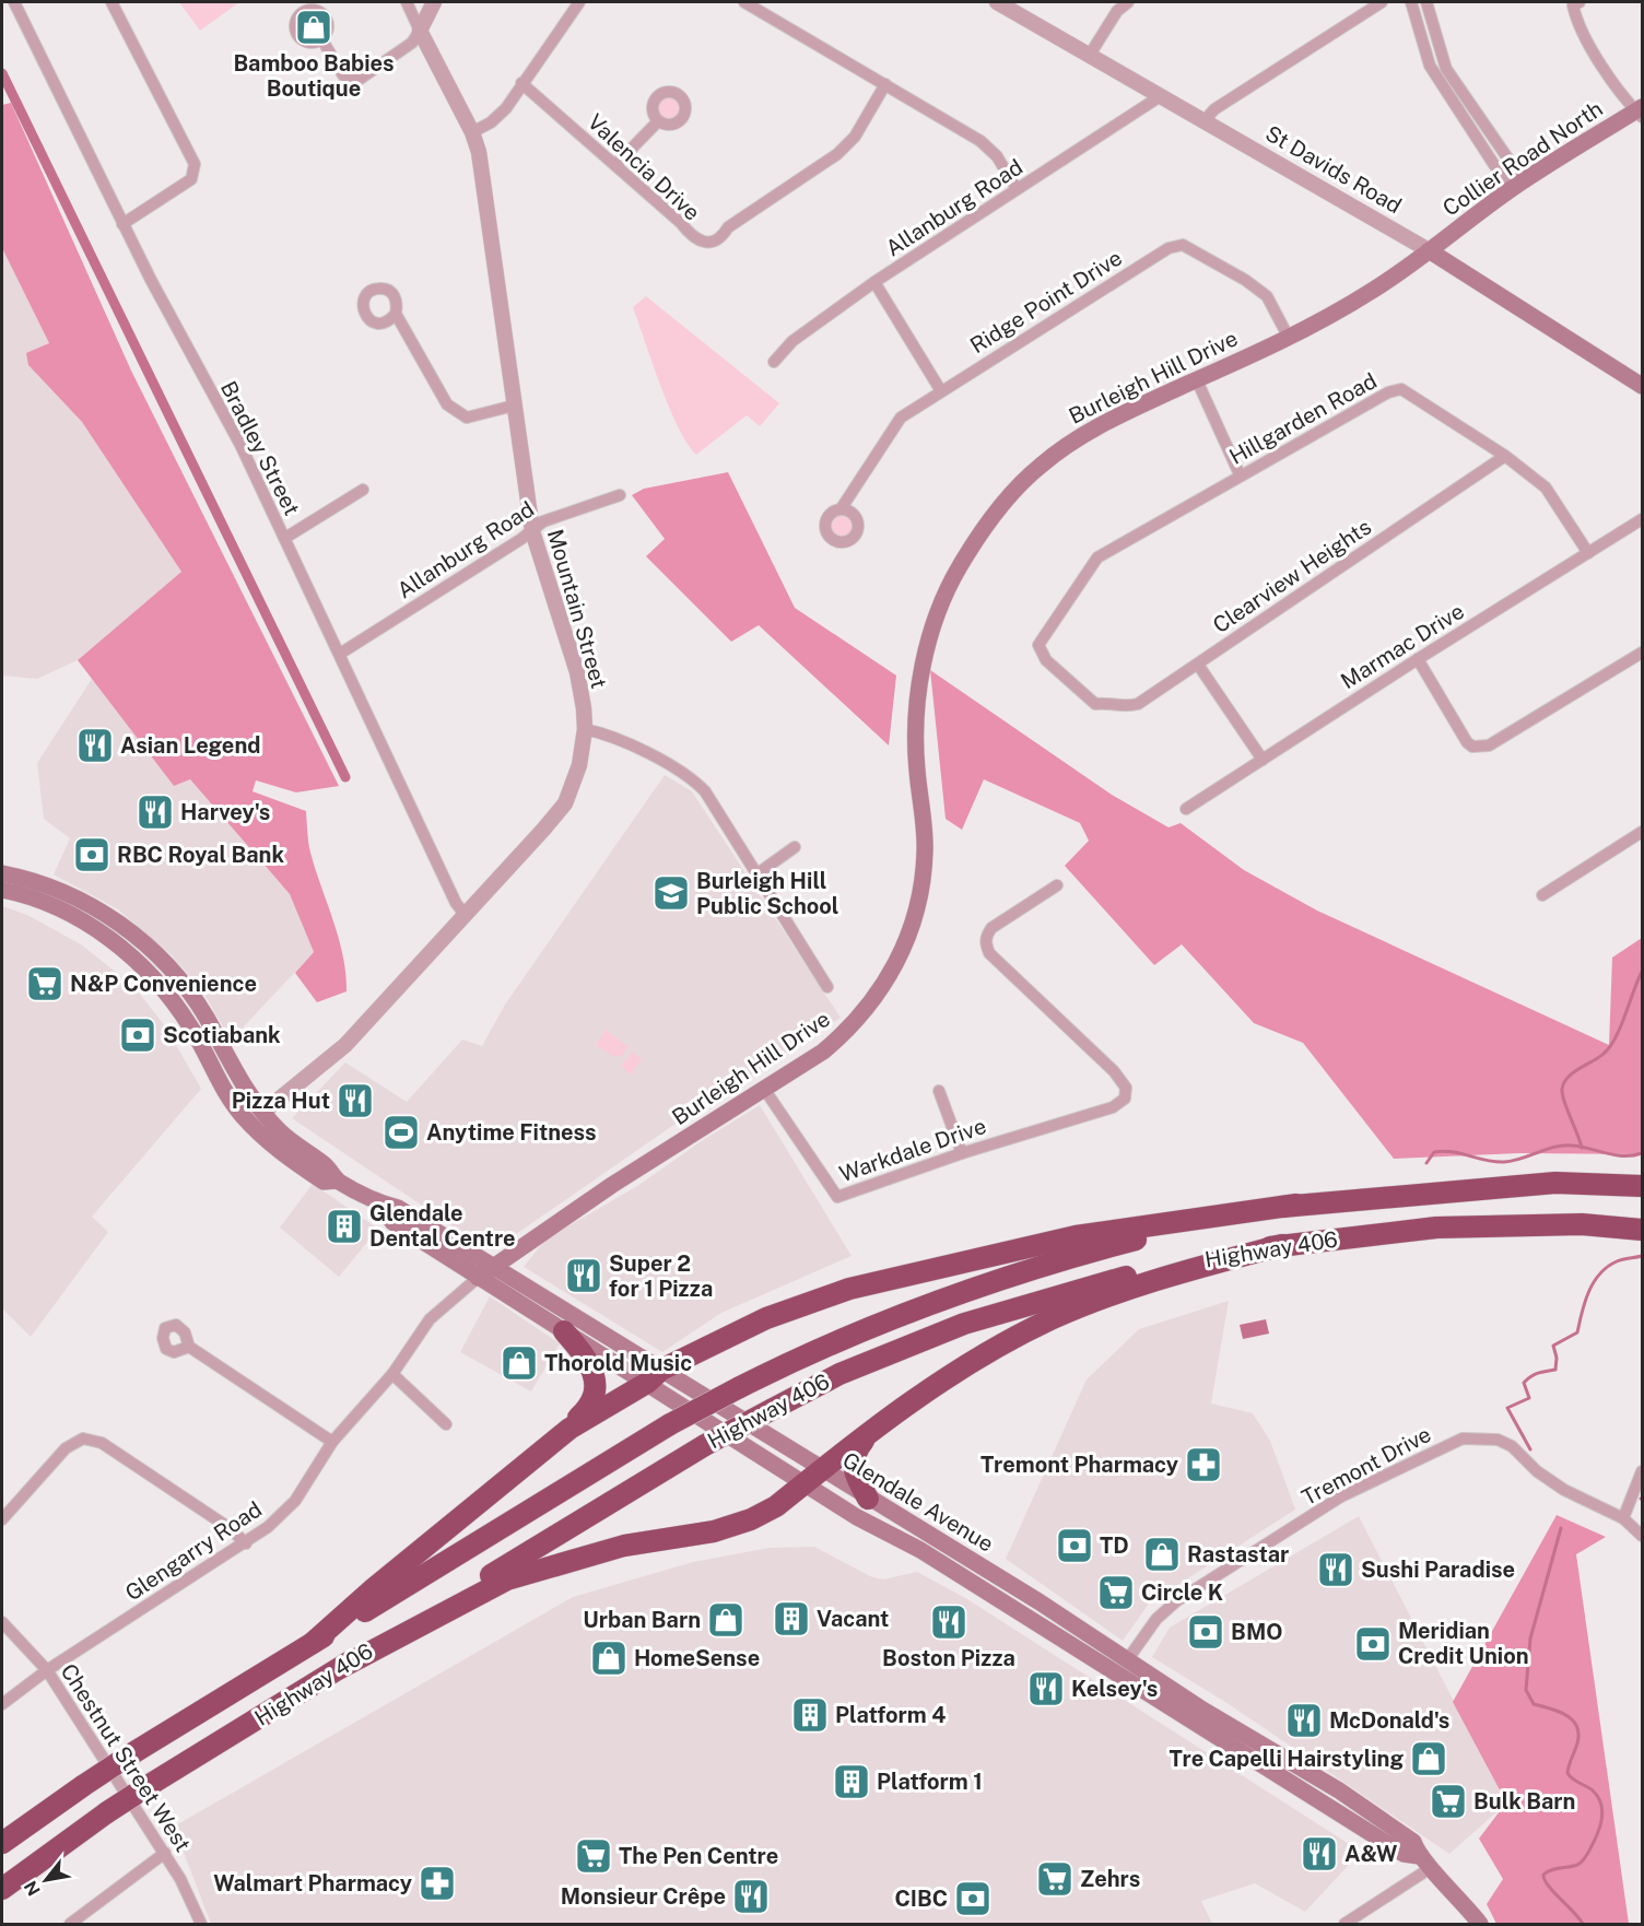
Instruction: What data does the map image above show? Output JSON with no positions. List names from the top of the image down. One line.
{"streets":{"highway":["Highway 406"],"main road":["Collier Road North","St Davids Road","Burleigh Hill Drive","Glendale Avenue"],"street":["Valencia Drive","Allanburg Road","Ridge Point Drive","Hillgarden Road","Bradley Street","Clearview Heights","Mountain Street","Marmac Drive","Warkdale Drive","Tremont Drive","Glengarry Road","Chestnut Street West"]},"crossings":[["Collier Road North","St Davids Road"],["Collier Road North","Burleigh Hill Drive"],["St Davids Road","Allanburg Road"],["St Davids Road","Burleigh Hill Drive"],["Allanburg Road","Bradley Street"],["Allanburg Road","Mountain Street"],["Ridge Point Drive","Burleigh Hill Drive"],["Burleigh Hill Drive","Warkdale Drive"],["Burleigh Hill Drive","Glendale Avenue"],["Burleigh Hill Drive","Glengarry Road"],["Hillgarden Road","Clearview Heights"],["Hillgarden Road","Marmac Drive"],["Bradley Street","Mountain Street"],["Mountain Street","Glendale Avenue"],["Tremont Drive","Glendale Avenue"],["Glendale Avenue","Glengarry Road"],["Glengarry Road","Chestnut Street West"]],"places":{"shop":["Bamboo Babies Boutique","Thorold Music","Rastastar","Urban Barn","HomeSense","Tre Capelli Hairstyling"],"restaurant":["Asian Legend","Harvey's","Pizza Hut","Super 2 for 1 Pizza","Sushi Paradise","Boston Pizza","Kelsey's","McDonald's","A&W","Monsieur Crêpe"],"bank":["RBC Royal Bank","Scotiabank","TD","BMO","Meridian Credit Union","CIBC"],"school or university":["Burleigh Hill Public School"],"supermarket":["N&P Convenience","Circle K","Bulk Barn","The Pen Centre","Zehrs"],"sports":["Anytime Fitness"],"building":["Glendale Dental Centre","Vacant","Platform 4","Platform 1"],"pharmacy":["Tremont Pharmacy","Walmart Pharmacy"]},"north":"bottom left"}
